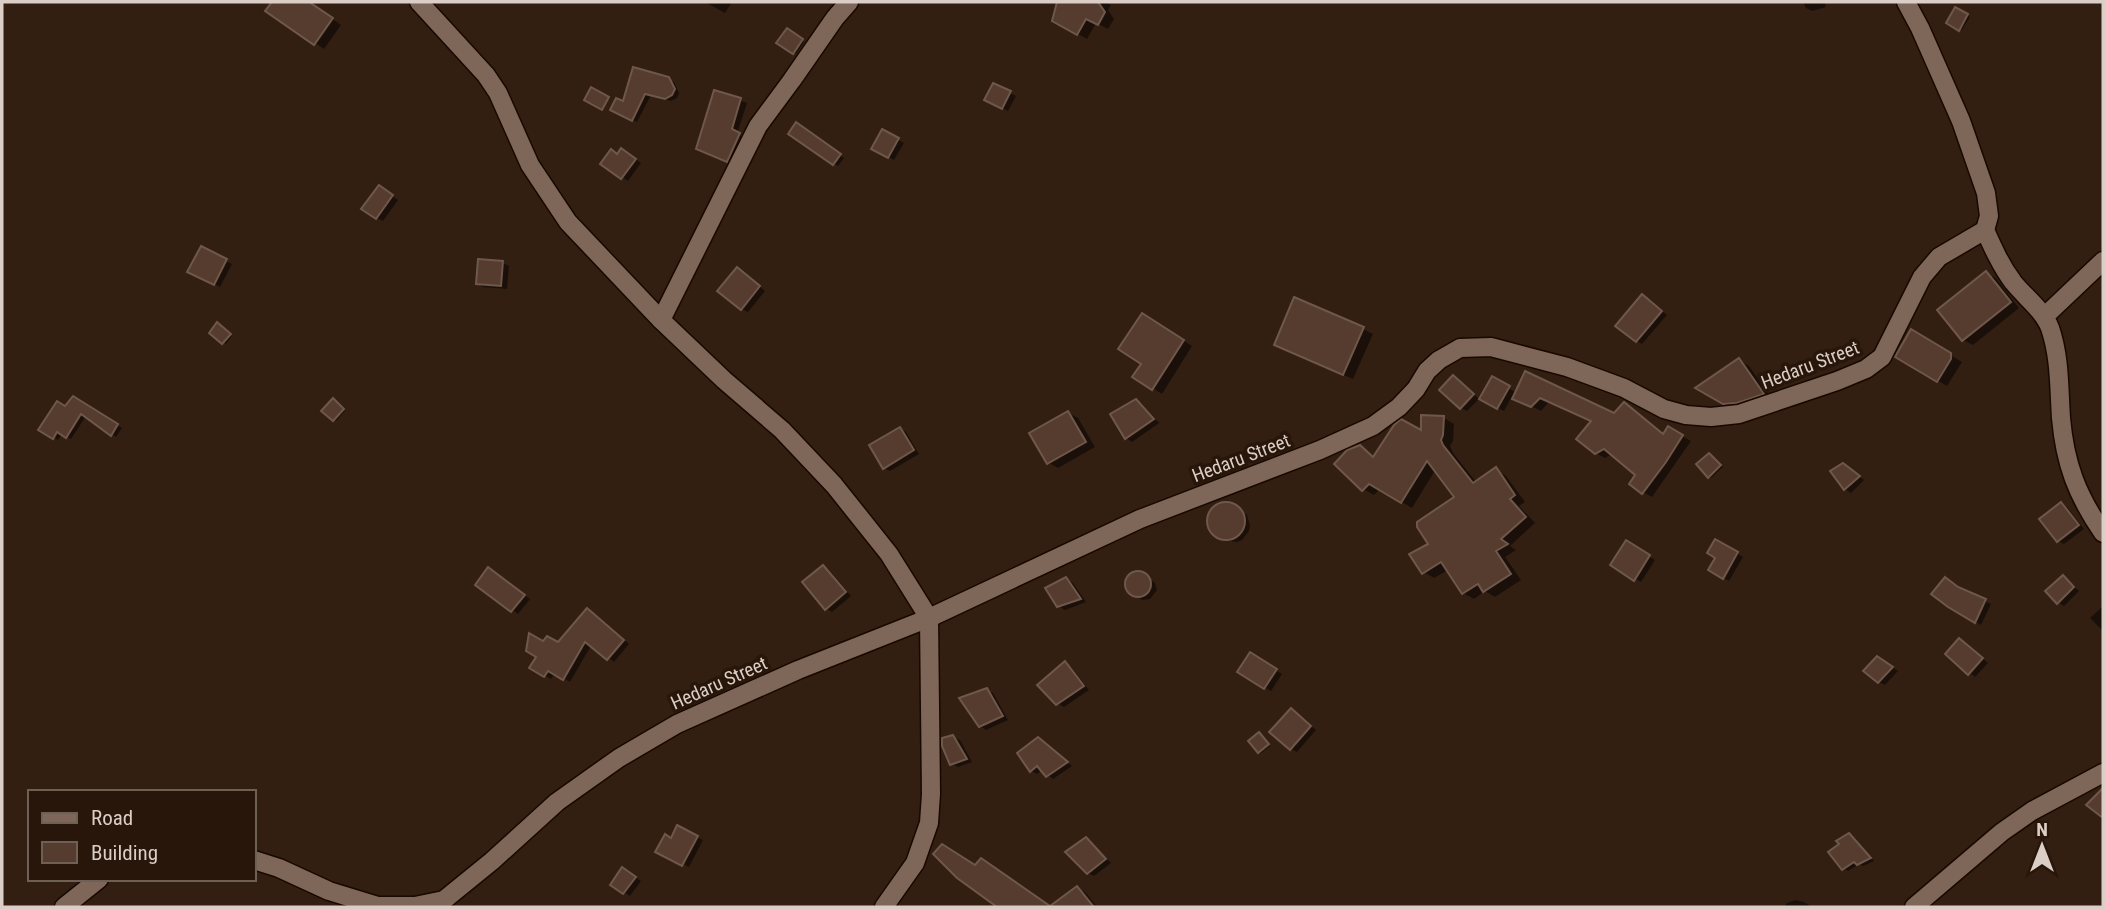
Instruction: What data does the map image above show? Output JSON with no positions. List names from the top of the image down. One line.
{"streets":{"street":["Hedaru Street"]},"legend":["Road","Building"],"north":"top"}
